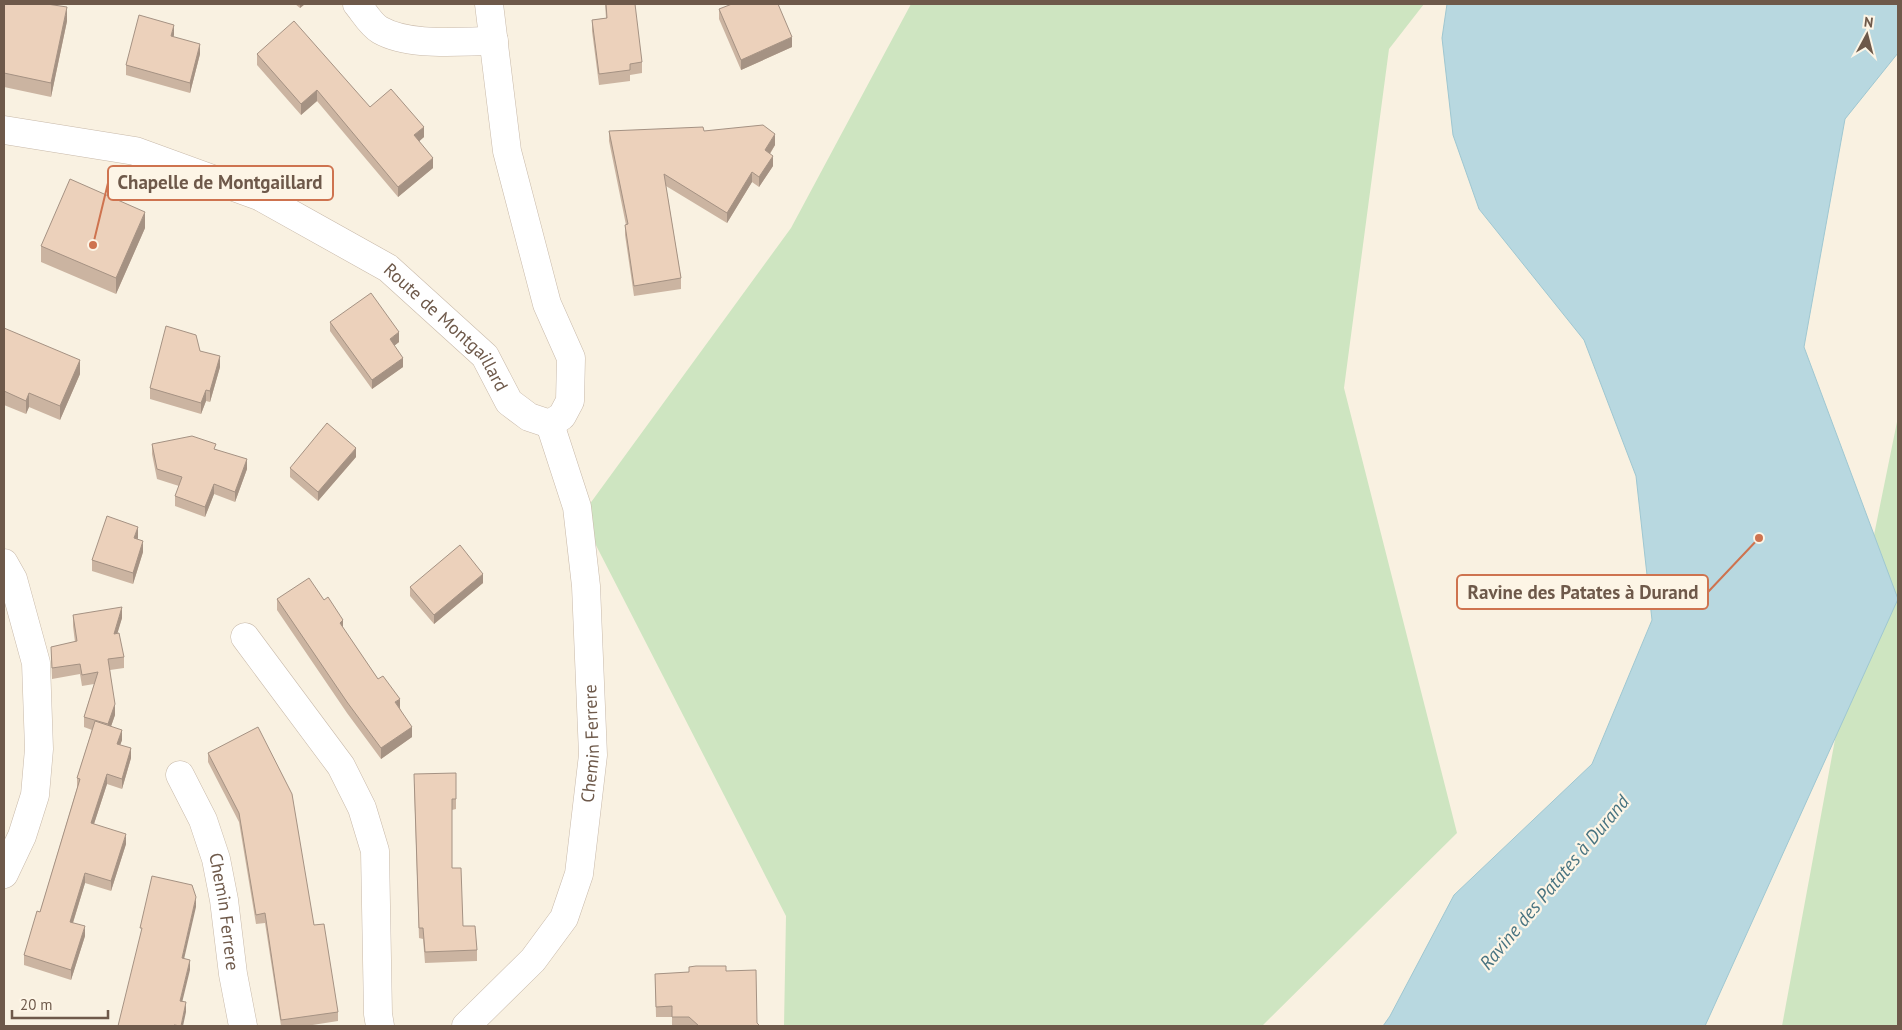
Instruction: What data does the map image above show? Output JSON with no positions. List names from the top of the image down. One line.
{"streets":{"street":["Route de Montgaillard","Chemin Ferrere"]},"crossings":[["Route de Montgaillard","Chemin Ferrere"]],"water":["Ravine des Patates à Durand"],"places":["Chapelle de Montgaillard","Ravine des Patates à Durand"],"scale_bar":"20 m","north":"top"}
